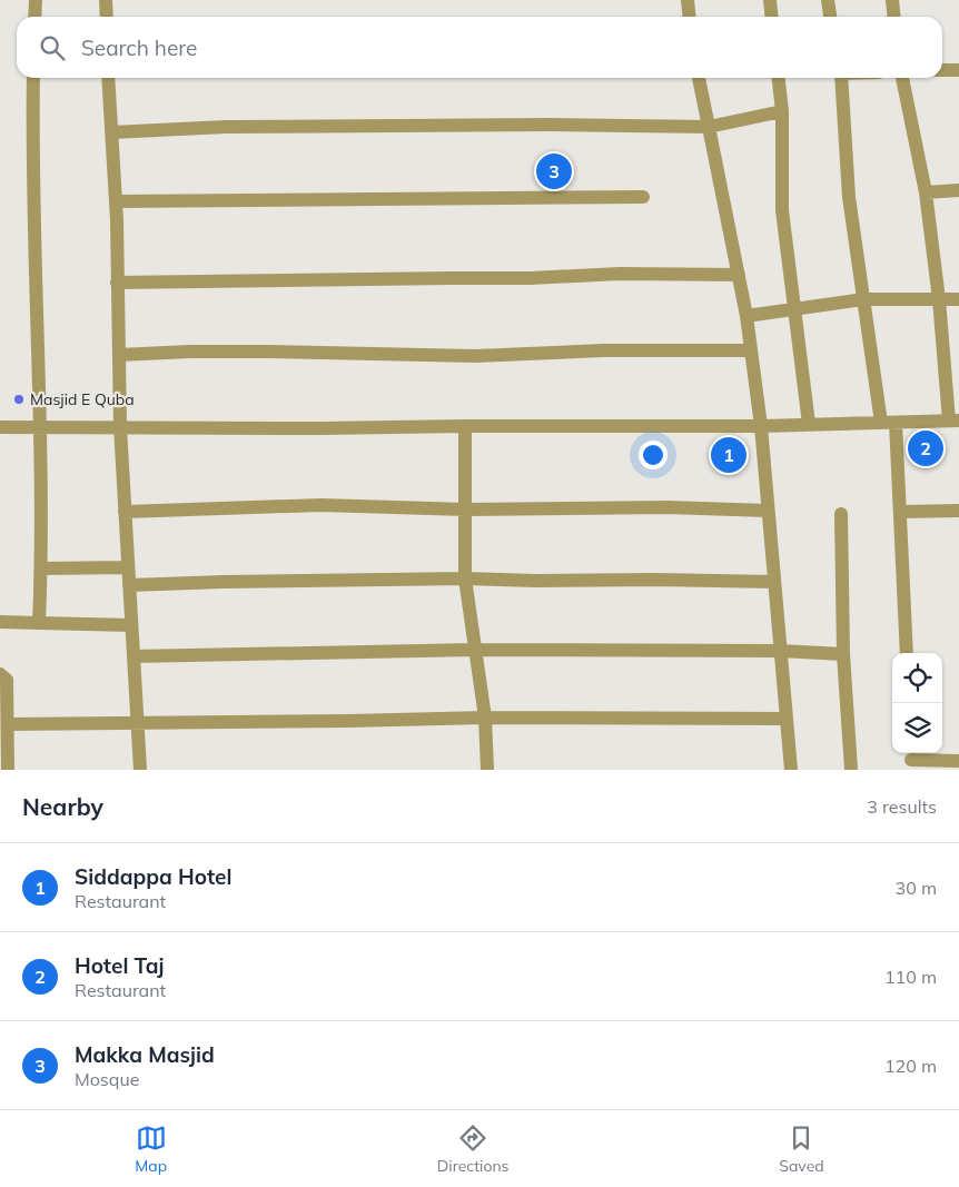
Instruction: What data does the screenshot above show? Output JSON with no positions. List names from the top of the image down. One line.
{"places":["Masjid E Quba"],"page":{"search":"Search here","pins":["3","2","1"],"heading":["Nearby","3 results"],"list":[{"mark":"1","name":"Siddappa Hotel","note":"Restaurant","value":"30 m"},{"mark":"2","name":"Hotel Taj","note":"Restaurant","value":"110 m"},{"mark":"3","name":"Makka Masjid","note":"Mosque","value":"120 m"}],"nav":["Map","Directions","Saved"]}}
